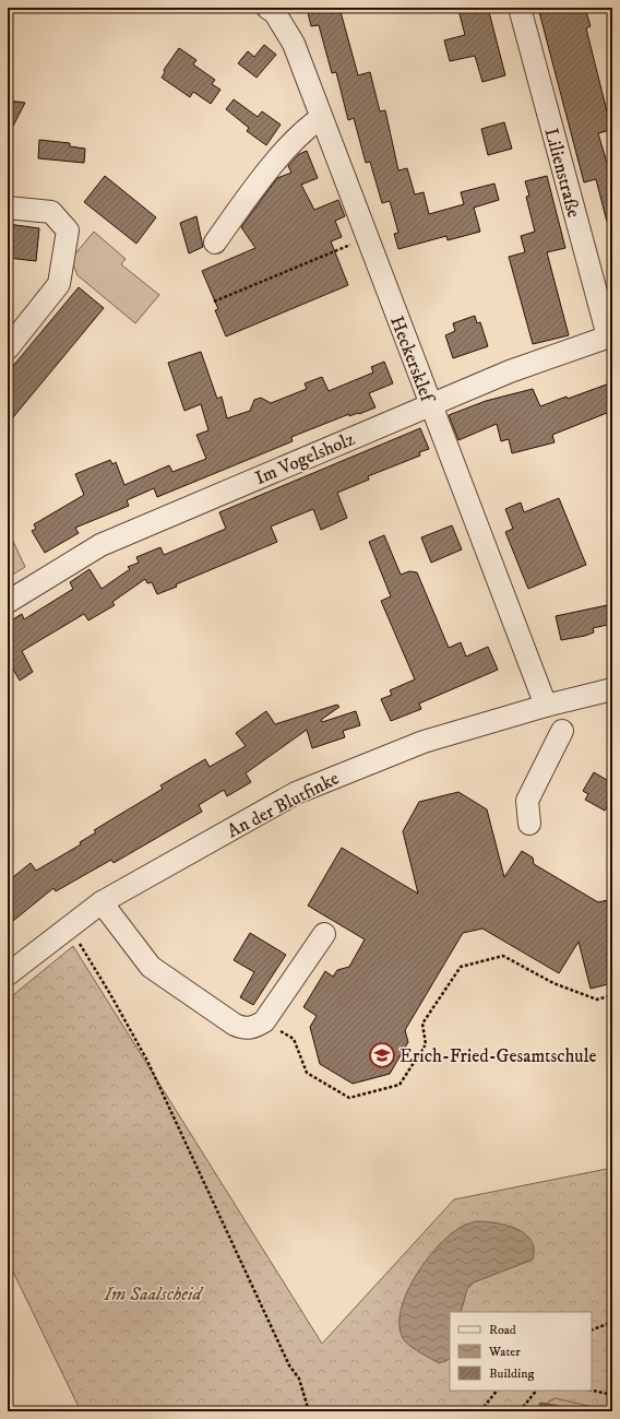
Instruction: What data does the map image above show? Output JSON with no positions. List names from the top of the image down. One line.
{"streets":{"street":["Lilienstraße","Heckersklef","Im Vogelsholz","An der Blutfinke"]},"crossings":[["Lilienstraße","Im Vogelsholz"],["Heckersklef","Im Vogelsholz"],["Heckersklef","An der Blutfinke"]],"parks":["Im Saalscheid"],"places":{"school or university":["Erich-Fried-Gesamtschule"]},"legend":["Road","Water","Building"]}
